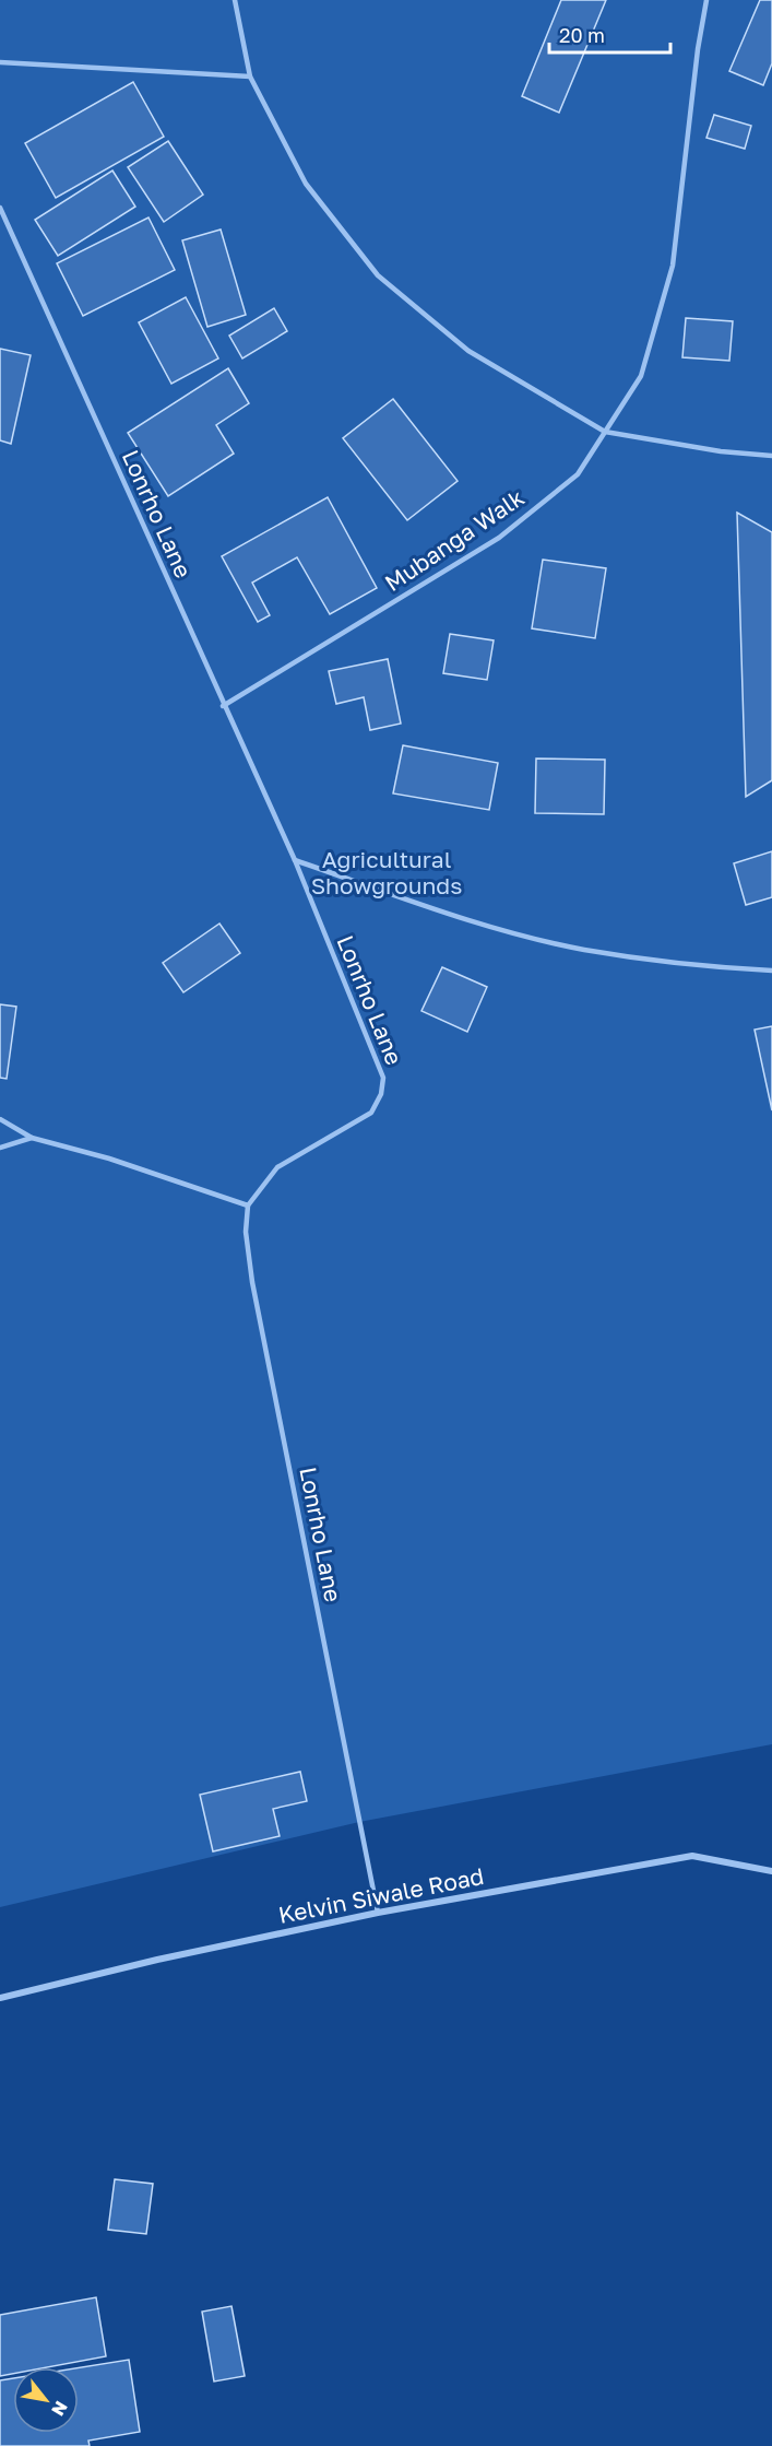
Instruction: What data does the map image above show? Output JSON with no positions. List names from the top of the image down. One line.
{"streets":{"street":["Kelvin Siwale Road"],"lane":["Lonrho Lane","Mubanga Walk"]},"crossings":[["Lonrho Lane","Mubanga Walk"],["Lonrho Lane","Kelvin Siwale Road"]],"parks":["Agricultural Showgrounds"],"scale_bar":"20 m","north":"bottom right"}
